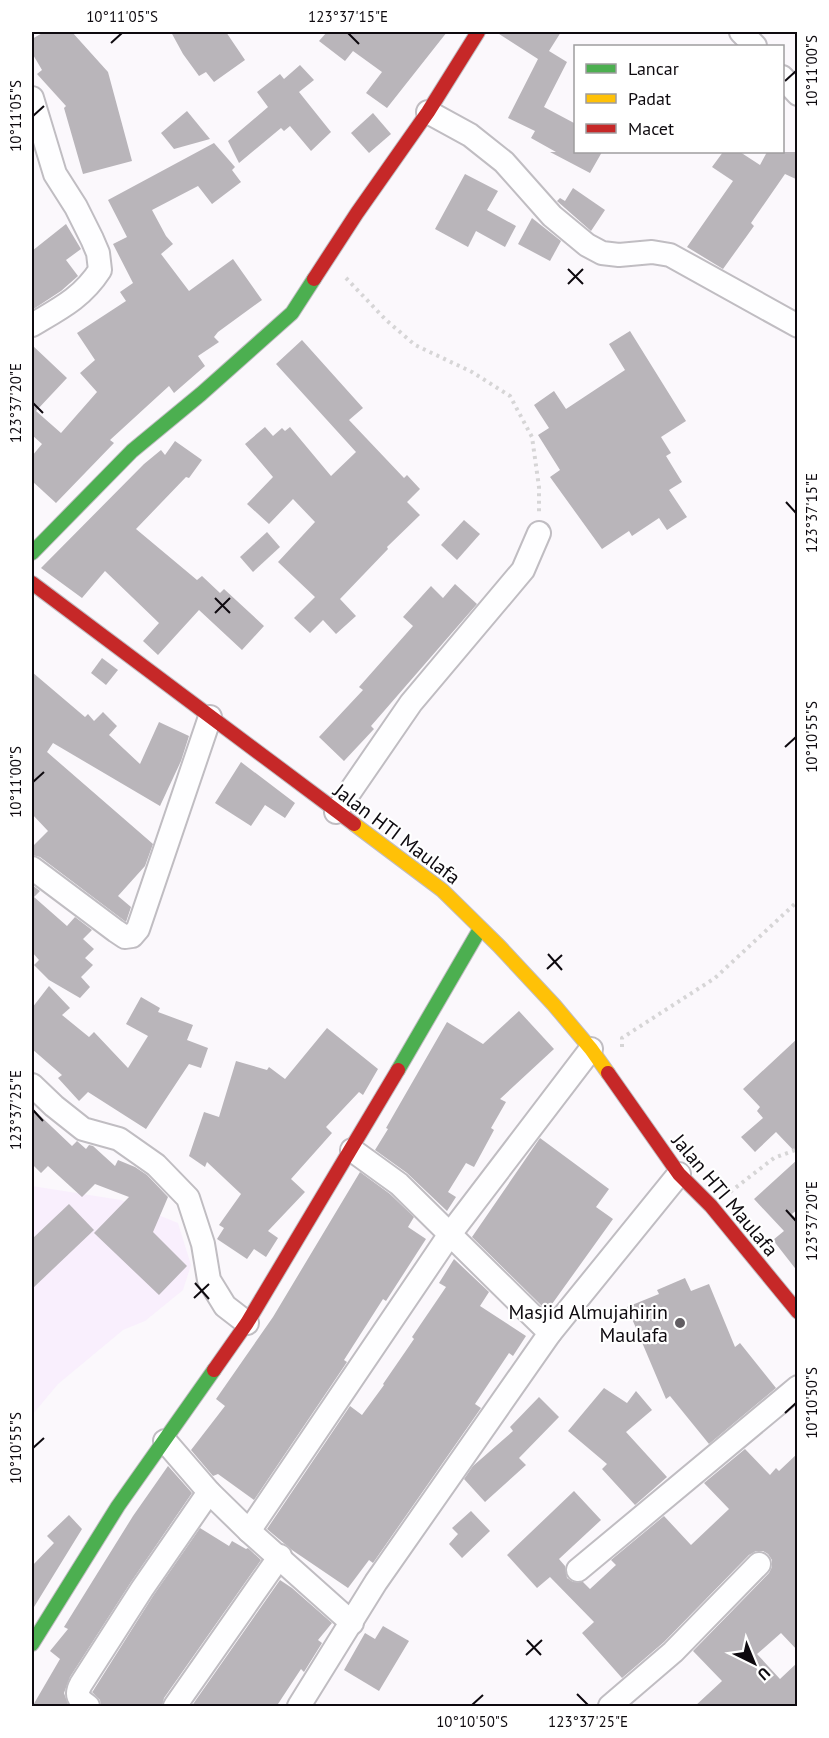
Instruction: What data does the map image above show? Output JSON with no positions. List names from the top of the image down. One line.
{"streets":{"street":["Jalan HTI Maulafa"]},"places":["Masjid Almujahirin Maulafa"],"legend":["Lancar","Padat","Macet"],"north":"bottom right","coordinates":["10°11'05\"S","123°37'15\"E","10°11'00\"S","123°37'20\"E","10°10'55\"S","123°37'25\"E","10°10'50\"S"]}
